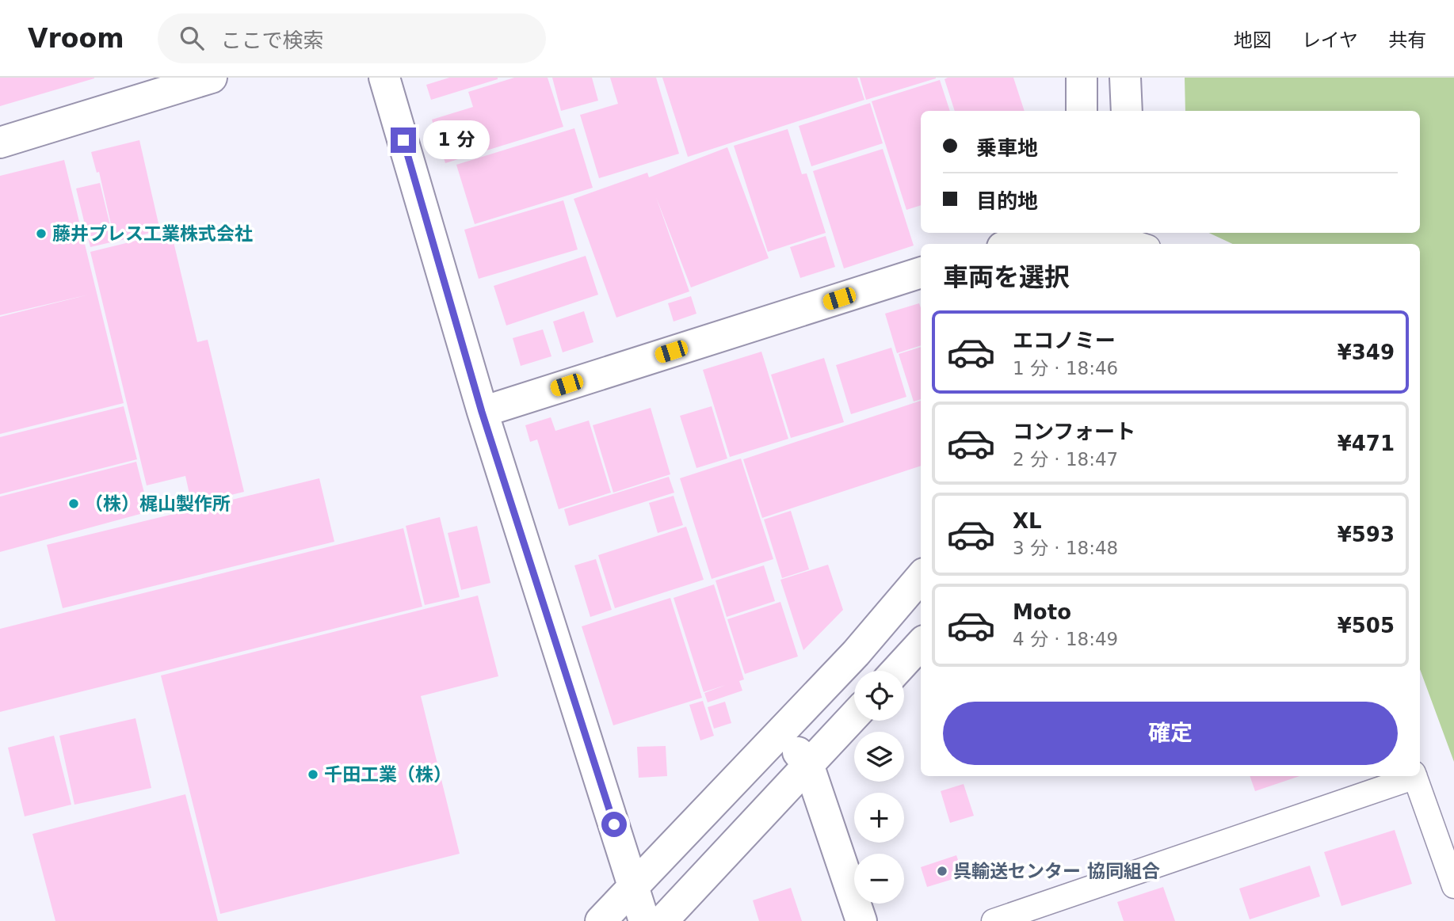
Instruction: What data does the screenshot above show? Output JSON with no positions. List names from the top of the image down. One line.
{"places":["藤井プレス工業株式会社","（株）梶山製作所","千田工業（株）","呉輸送センター 協同組合"],"page":{"header":"Vroom","search":"ここで検索","nav":["地図","レイヤ","共有"],"banner":["乗車地","目的地"],"bubble":"1 分","heading":"車両を選択","list":[{"name":"エコノミー","note":"1 分 · 18:46","value":"¥349"},{"name":"コンフォート","note":"2 分 · 18:47","value":"¥471"},{"name":"XL","note":"3 分 · 18:48","value":"¥593"},{"name":"Moto","note":"4 分 · 18:49","value":"¥505"}],"map_buttons":["+","−"],"buttons":"確定"}}
